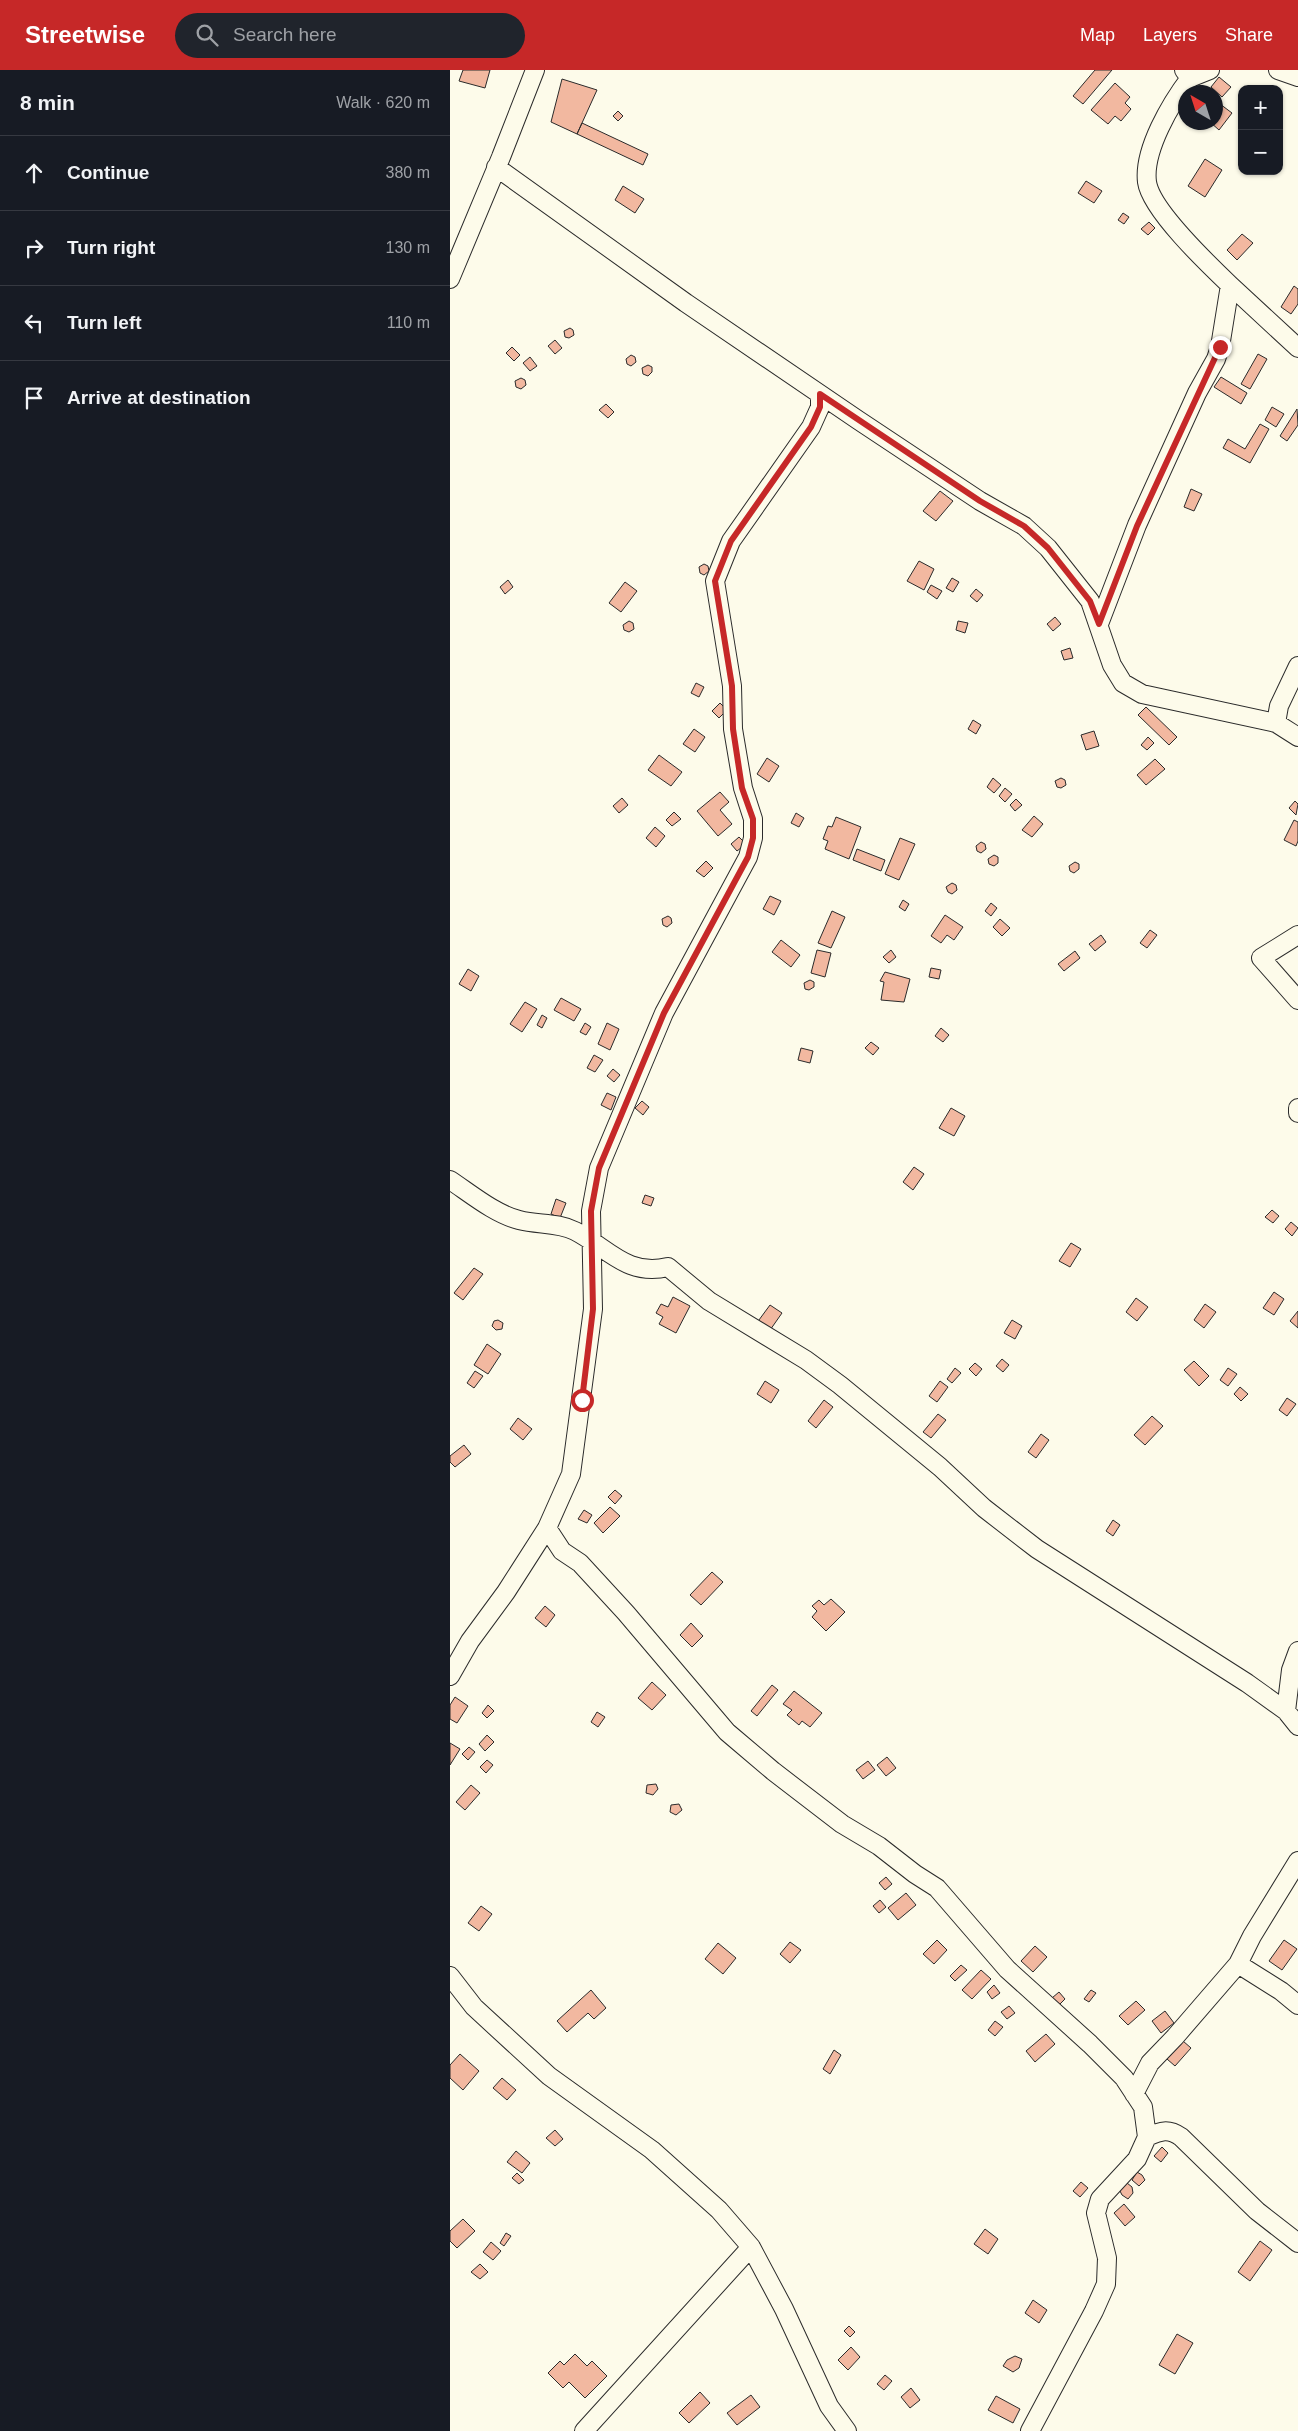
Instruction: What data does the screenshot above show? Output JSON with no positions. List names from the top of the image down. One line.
{"north":"top left","page":{"header":"Streetwise","search":"Search here","nav":["Map","Layers","Share"],"heading":["8 min","Walk · 620 m"],"map_buttons":["+","−"],"list":[["Continue","380 m"],["Turn right","130 m"],["Turn left","110 m"],"Arrive at destination"]}}
